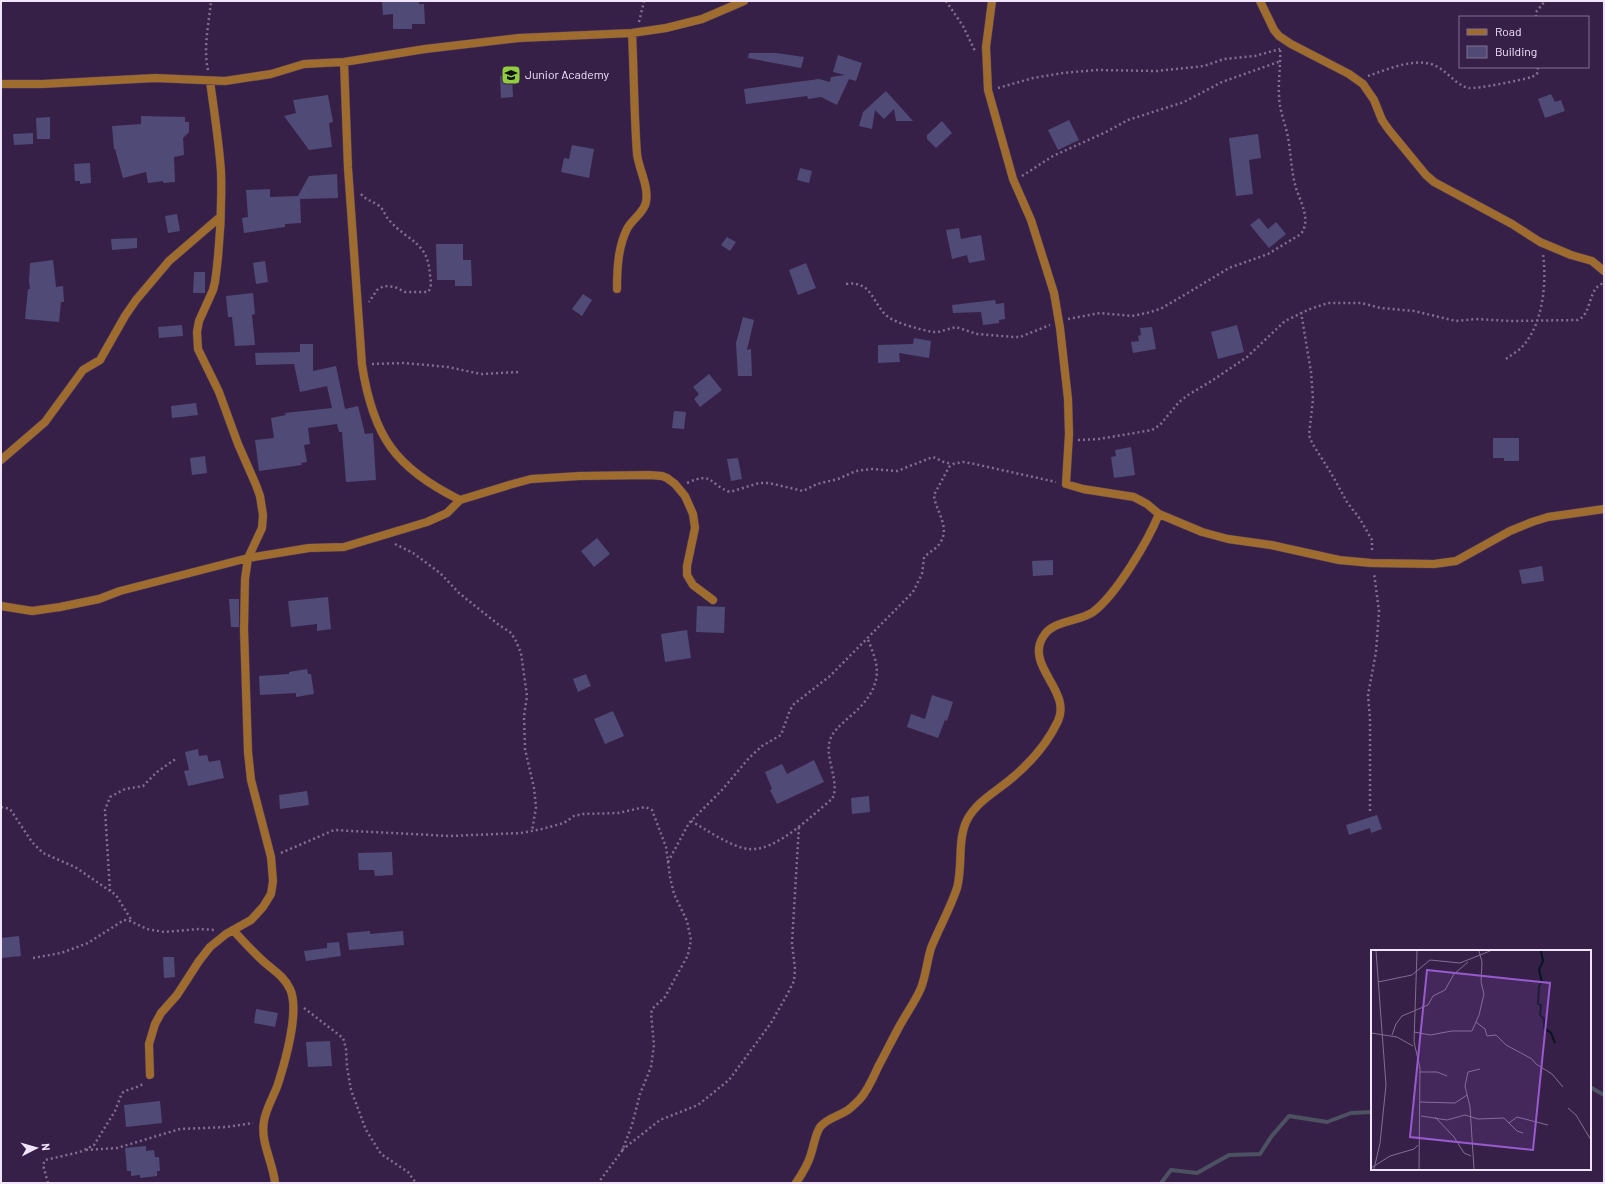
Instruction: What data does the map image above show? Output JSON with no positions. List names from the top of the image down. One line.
{"places":{"school or university":["Junior Academy"]},"legend":["Road","Building"],"north":"right"}
